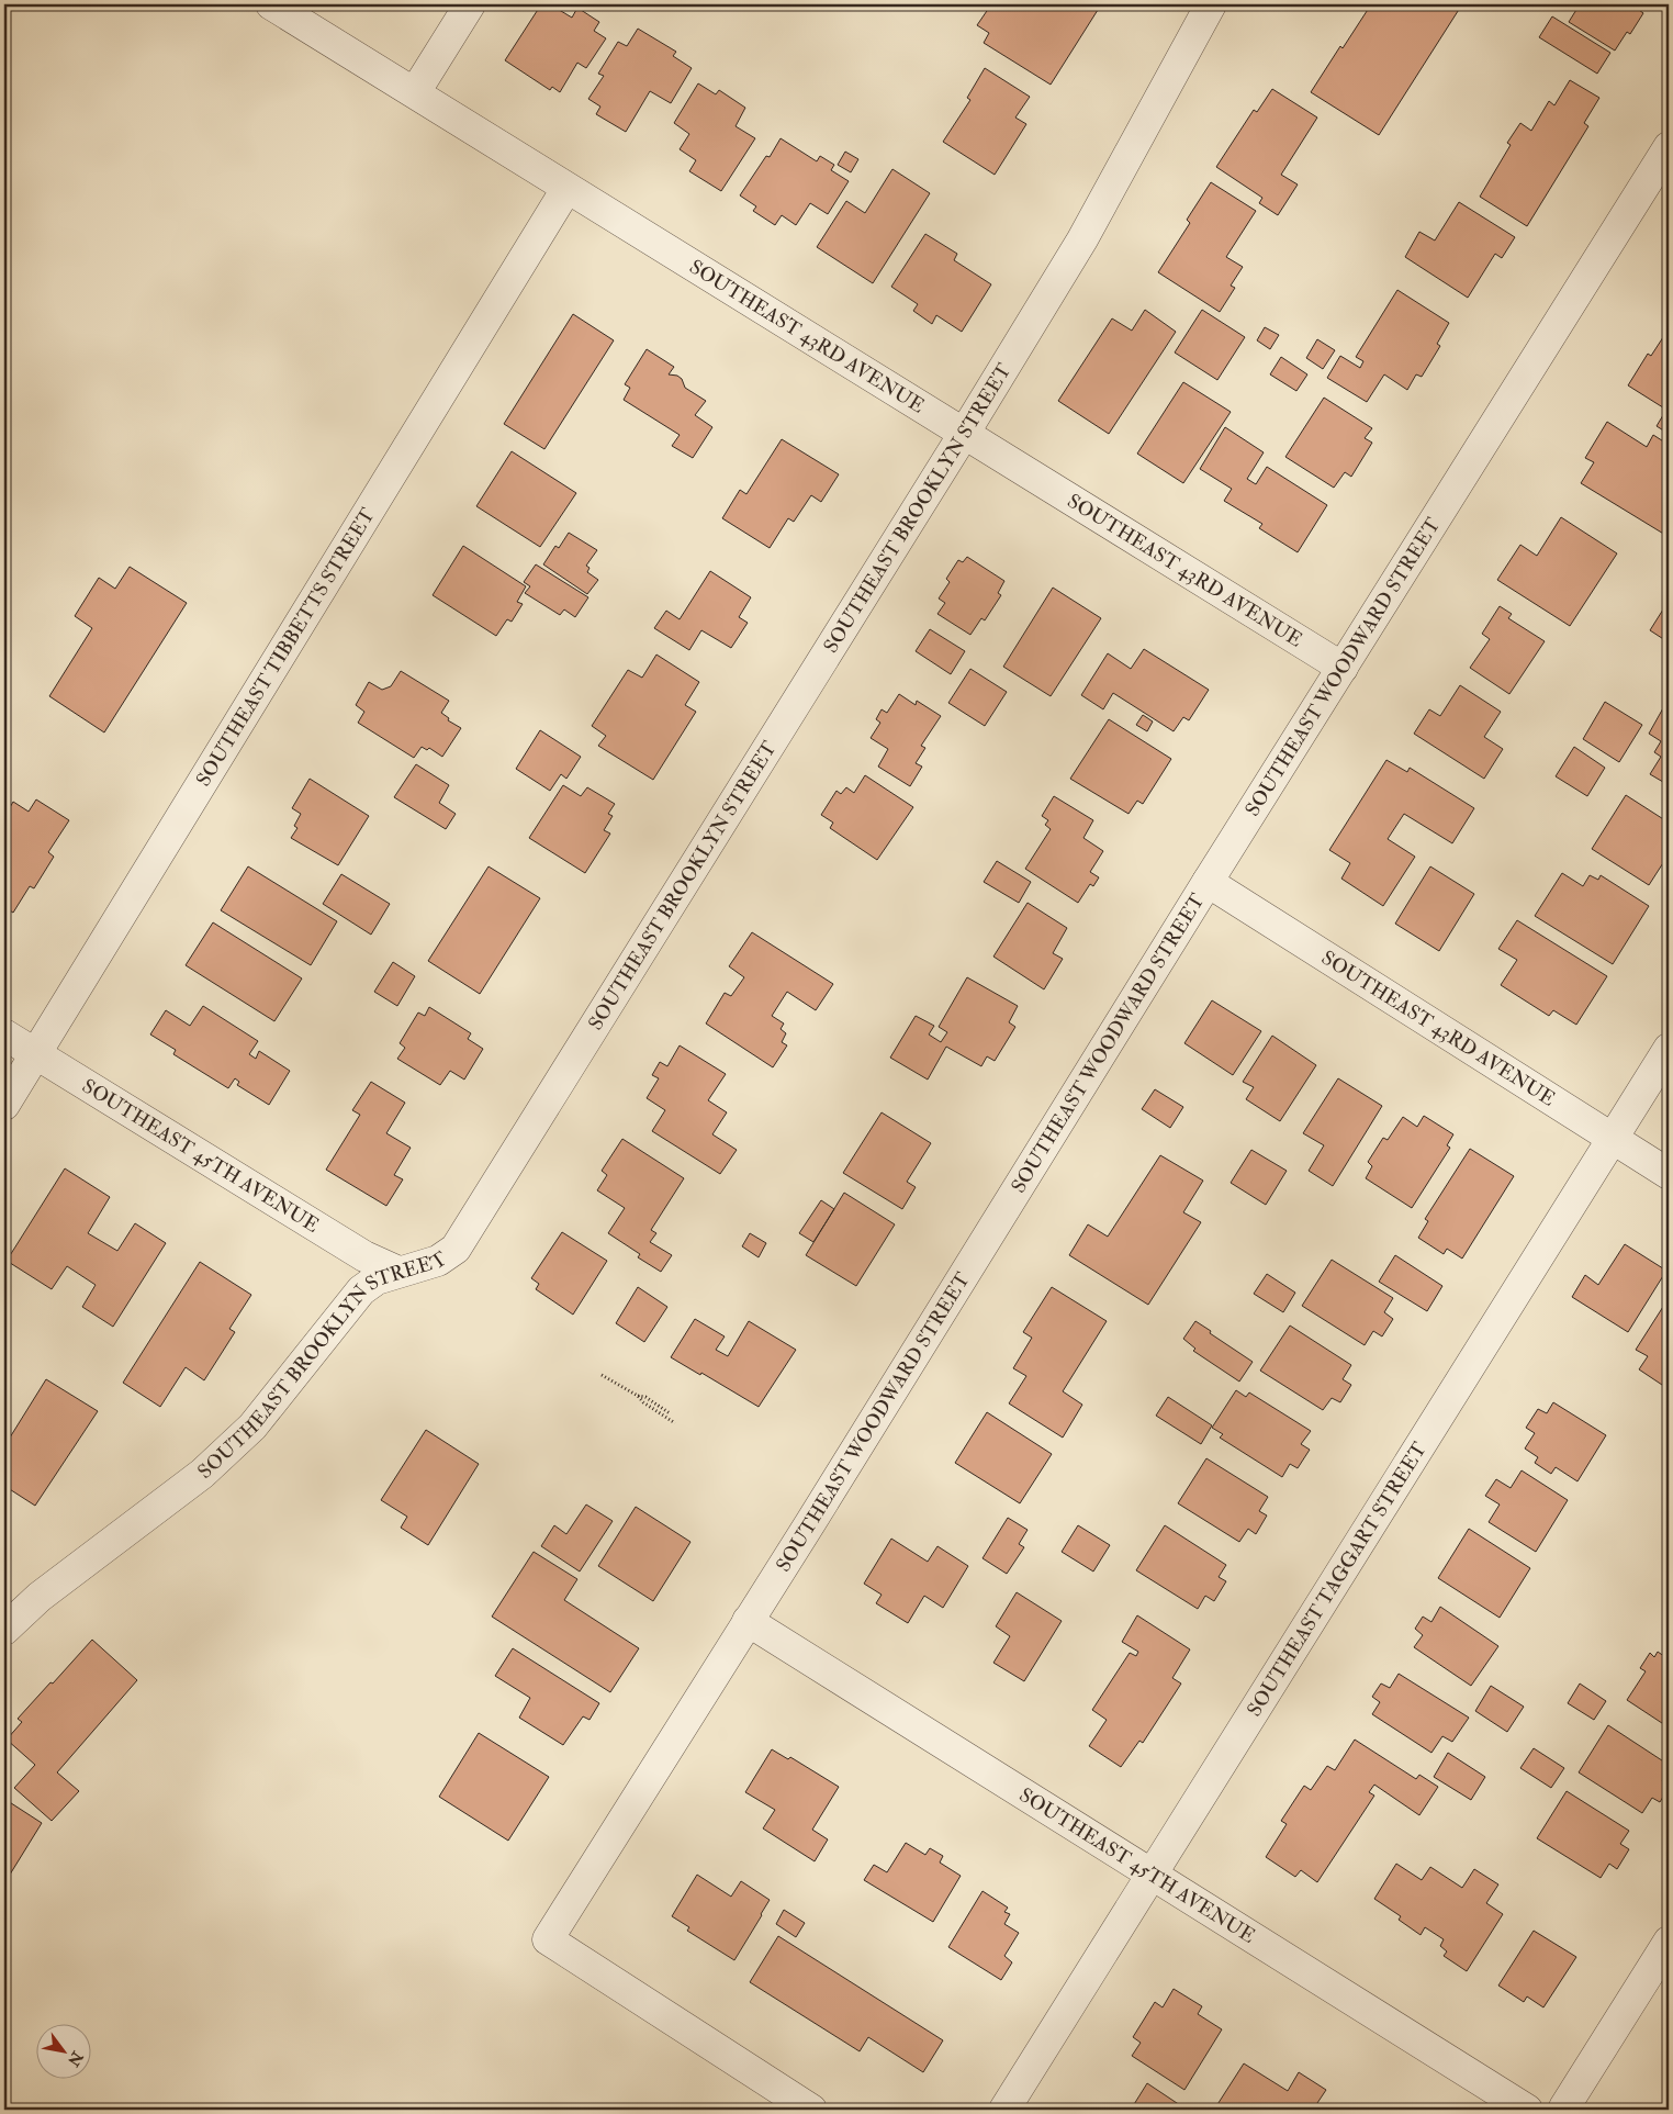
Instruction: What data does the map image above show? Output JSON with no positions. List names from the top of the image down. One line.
{"streets":{"street":["SOUTHEAST 43RD AVENUE","SOUTHEAST BROOKLYN STREET","SOUTHEAST TIBBETTS STREET","SOUTHEAST WOODWARD STREET","SOUTHEAST 45TH AVENUE","SOUTHEAST TAGGART STREET"]},"crossings":[["SOUTHEAST 43RD AVENUE","SOUTHEAST BROOKLYN STREET"],["SOUTHEAST 43RD AVENUE","SOUTHEAST TIBBETTS STREET"],["SOUTHEAST 43RD AVENUE","SOUTHEAST WOODWARD STREET"],["SOUTHEAST 43RD AVENUE","SOUTHEAST TAGGART STREET"],["SOUTHEAST BROOKLYN STREET","SOUTHEAST 45TH AVENUE"],["SOUTHEAST TIBBETTS STREET","SOUTHEAST 45TH AVENUE"],["SOUTHEAST WOODWARD STREET","SOUTHEAST 45TH AVENUE"],["SOUTHEAST 45TH AVENUE","SOUTHEAST TAGGART STREET"]],"north":"bottom right"}
